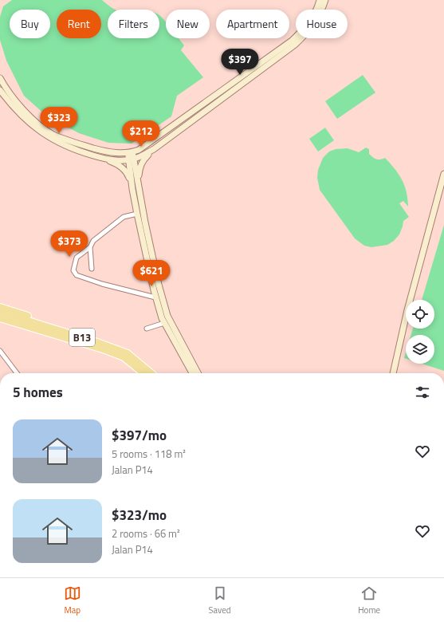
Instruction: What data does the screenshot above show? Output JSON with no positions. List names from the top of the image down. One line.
{"streets":{"main road":["B13"]},"page":{"chip":["Buy","Rent","Filters","New","Apartment","House"],"price":["$397","$323","$212","$373","$621"],"heading":"5 homes","list":[{"name":"$397/mo","note":"5 rooms · 118 m² · Jalan P14"},{"name":"$323/mo","note":"2 rooms · 66 m² · Jalan P14"}],"tabs":["Map","Saved","Home"]}}
